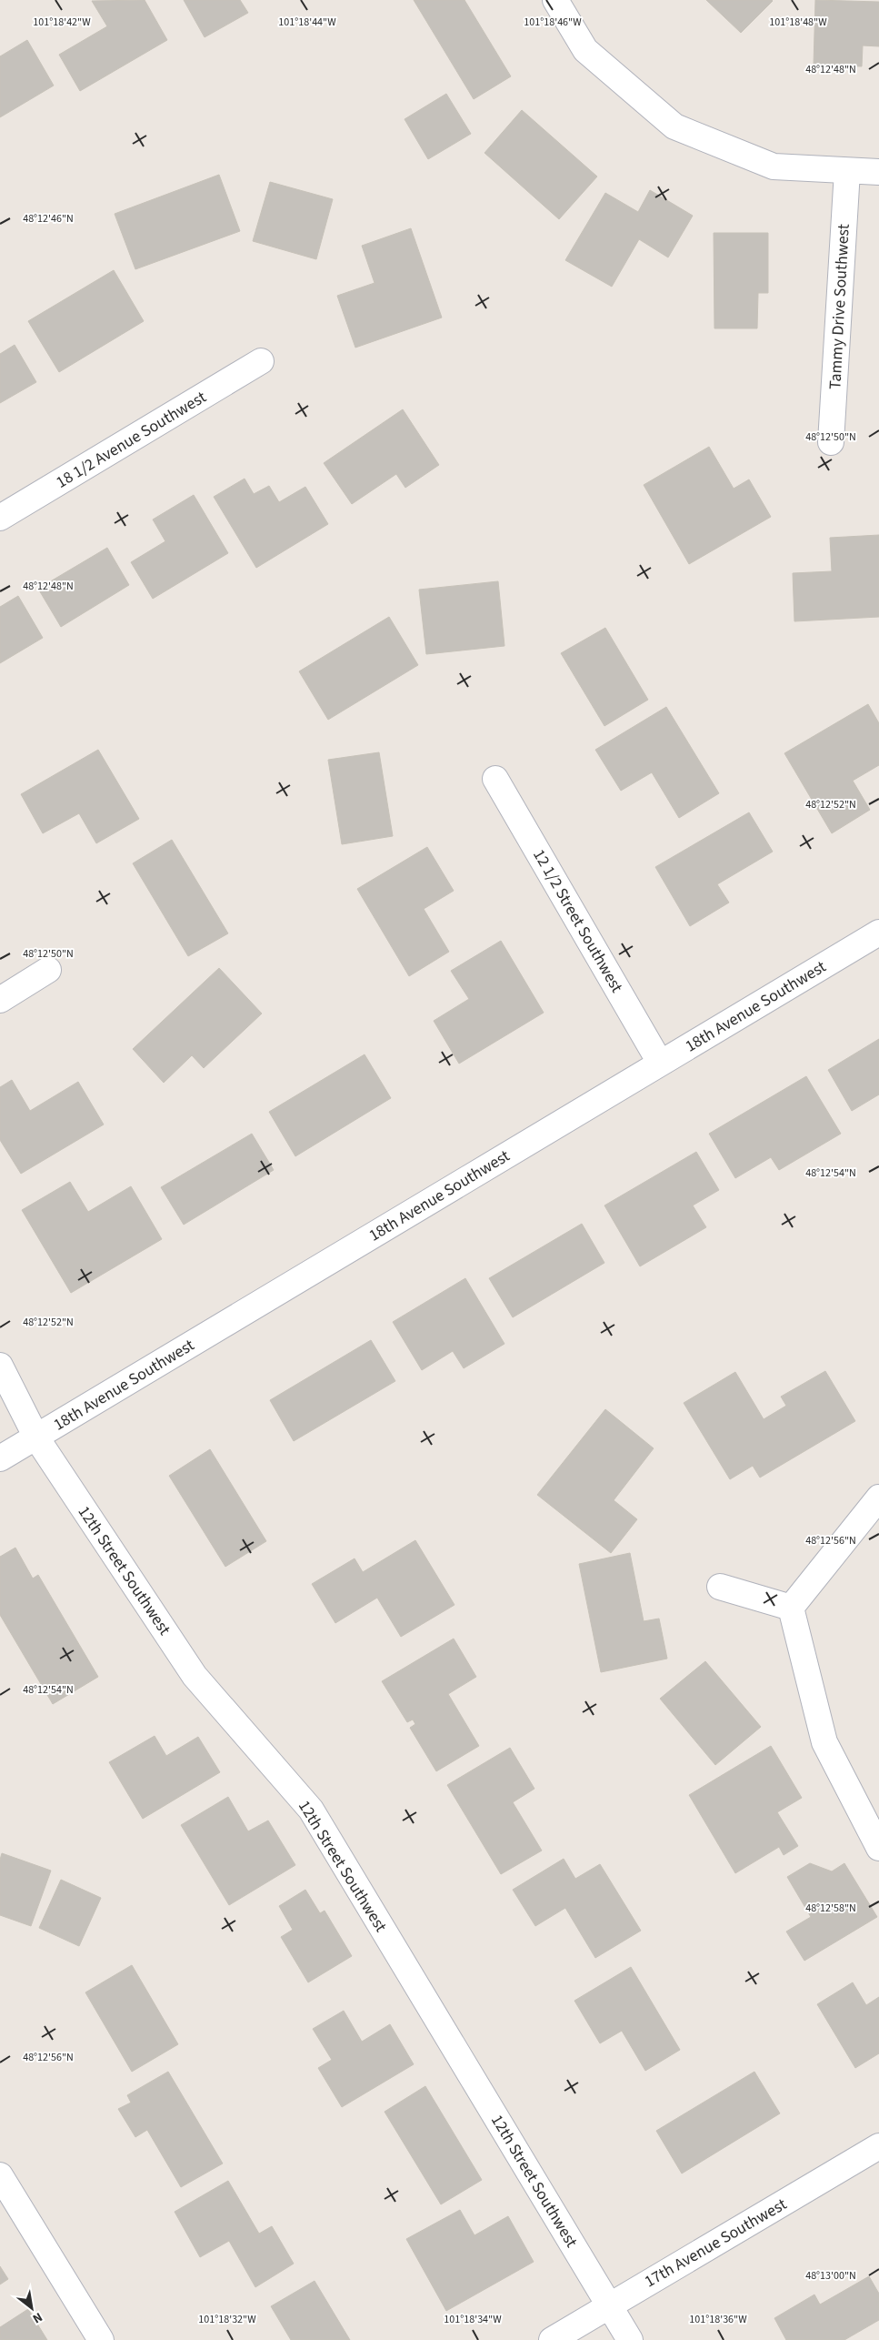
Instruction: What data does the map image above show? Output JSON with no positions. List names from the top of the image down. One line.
{"streets":{"street":["Tammy Drive Southwest","18 1/2 Avenue Southwest","12 1/2 Street Southwest","18th Avenue Southwest","12th Street Southwest","17th Avenue Southwest"]},"crossings":[["12 1/2 Street Southwest","18th Avenue Southwest"],["18th Avenue Southwest","12th Street Southwest"],["12th Street Southwest","17th Avenue Southwest"]],"north":"bottom right","coordinates":["101°18'42\"W","101°18'44\"W","101°18'46\"W","101°18'48\"W","48°12'48\"N","48°12'46\"N","48°12'50\"N","48°12'52\"N","48°12'54\"N","48°12'56\"N","48°12'58\"N","48°13'00\"N","101°18'32\"W","101°18'34\"W","101°18'36\"W"]}
